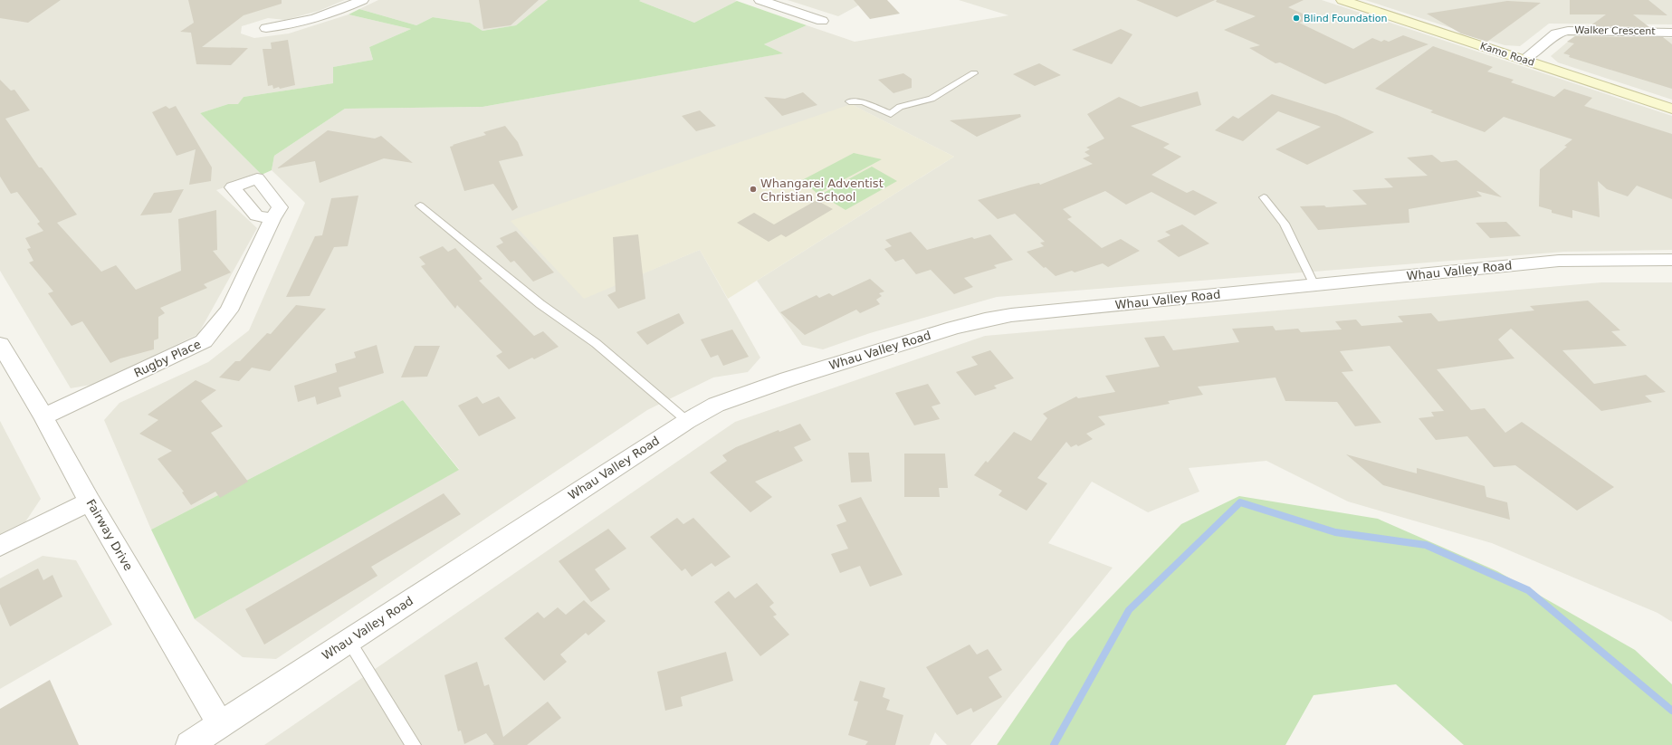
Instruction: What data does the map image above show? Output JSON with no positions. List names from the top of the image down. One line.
{"streets":{"main road":["Kamo Road"],"street":["Walker Crescent","Whau Valley Road","Rugby Place","Fairway Drive"]},"crossings":[["Walker Crescent","Kamo Road"],["Whau Valley Road","Fairway Drive"],["Rugby Place","Fairway Drive"]],"places":["Blind Foundation","Whangarei Adventist Christian School"]}
